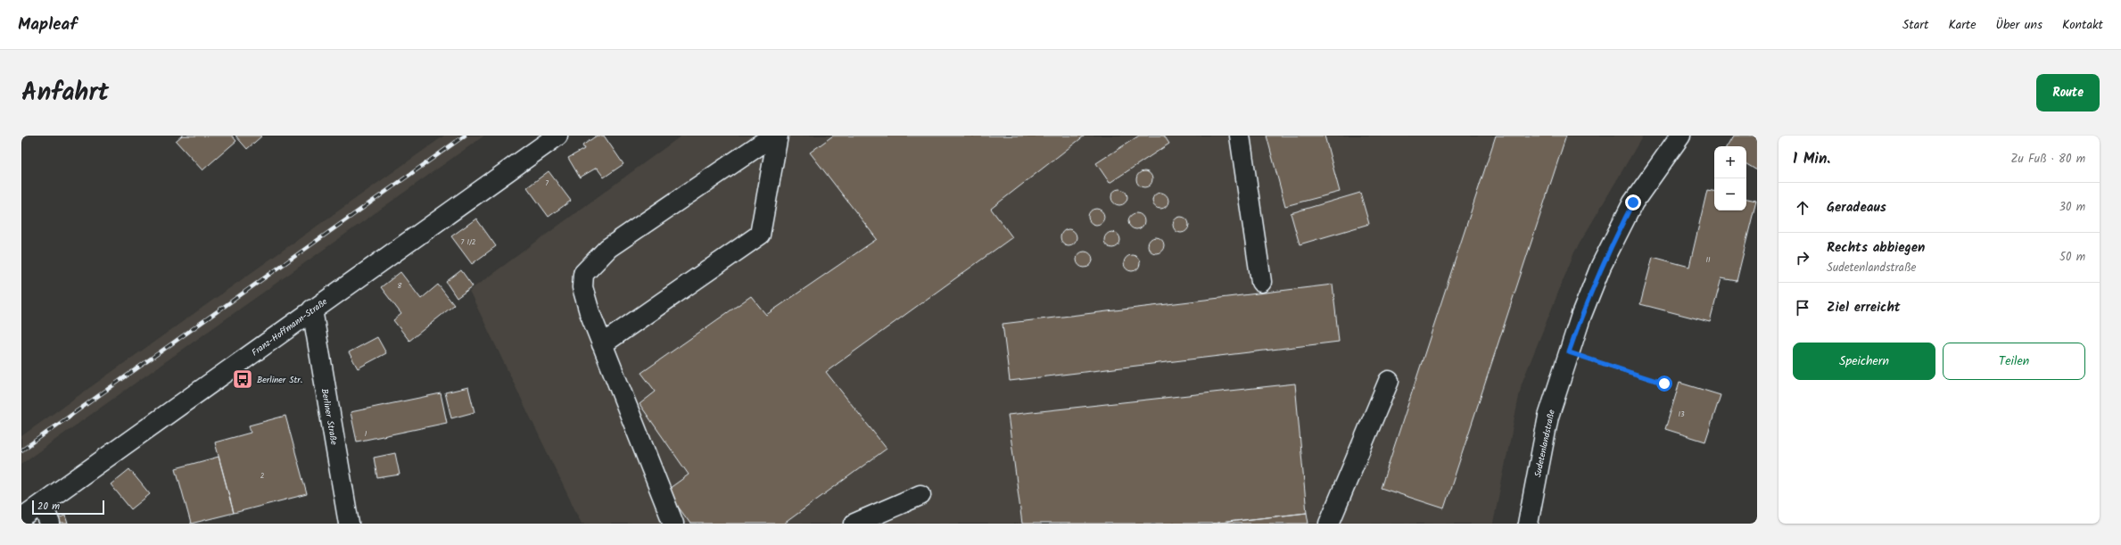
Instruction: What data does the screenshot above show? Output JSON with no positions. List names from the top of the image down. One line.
{"streets":{"street":["Franz-Hoffmann-Straße","Berliner Straße","Sudetenlandstraße"]},"crossings":[["Franz-Hoffmann-Straße","Berliner Straße"]],"places":{"bus stop":["Berliner Str."]},"house_numbers":["7","7 1/2","11","8","13","1","2"],"scale_bar":"20 m","page":{"header":"Mapleaf","nav":["Start","Karte","Über uns","Kontakt"],"title":"Anfahrt","buttons":["Route",["Speichern","Teilen"]],"heading":["1 Min.","Zu Fuß · 80 m"],"map_buttons":["+","−"],"list":[["Geradeaus","30 m"],["Rechts abbiegen","Sudetenlandstraße","50 m"],"Ziel erreicht"],"scale":"20 m"}}
